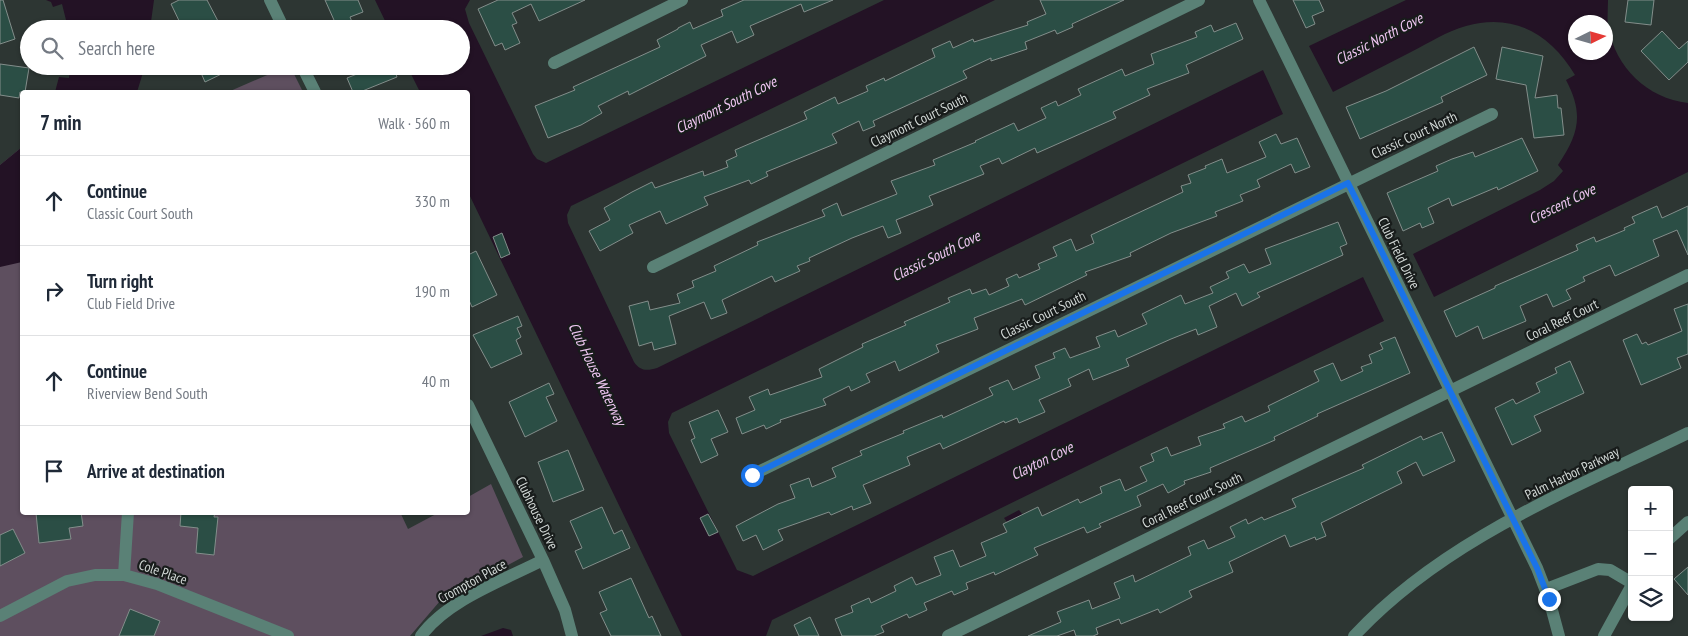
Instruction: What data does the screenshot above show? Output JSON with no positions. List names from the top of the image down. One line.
{"streets":{"street":["Claymont Court South","Classic Court North","Club Field Drive","Classic Court South","Coral Reef Court","Palm Harbor Parkway","Coral Reef Court South","Clubhouse Drive","Cole Place","Crompton Place"]},"crossings":[["Classic Court North","Club Field Drive"],["Classic Court North","Classic Court South"],["Club Field Drive","Classic Court South"],["Club Field Drive","Coral Reef Court"],["Club Field Drive","Palm Harbor Parkway"],["Club Field Drive","Coral Reef Court South"],["Coral Reef Court","Coral Reef Court South"],["Clubhouse Drive","Crompton Place"]],"water":["Classic North Cove","Claymont South Cove","Crescent Cove","Classic South Cove","Club House Waterway","Clayton Cove"],"north":"right","page":{"search":"Search here","heading":["7 min","Walk · 560 m"],"list":[["Continue","Classic Court South","330 m"],["Turn right","Club Field Drive","190 m"],["Continue","Riverview Bend South","40 m"],"Arrive at destination"],"map_buttons":["+","−"]}}
